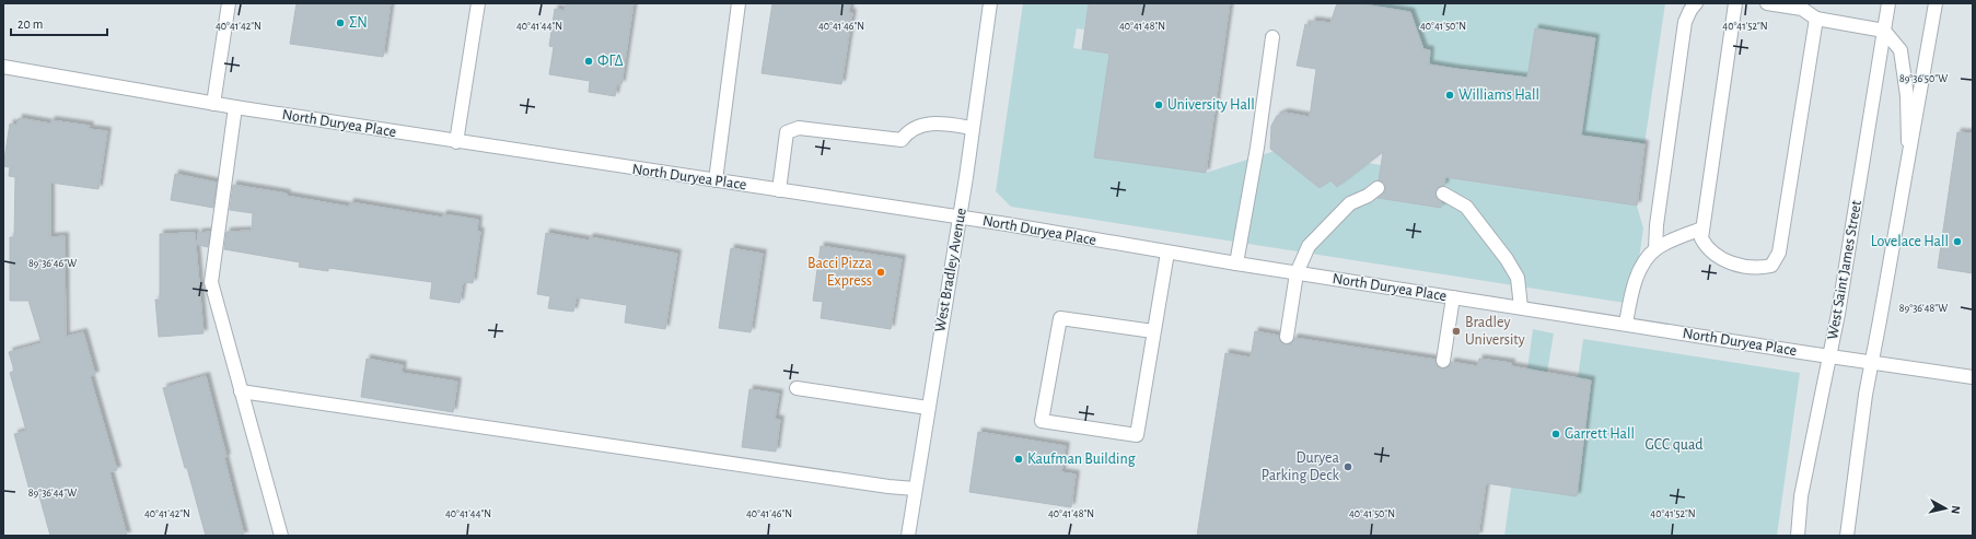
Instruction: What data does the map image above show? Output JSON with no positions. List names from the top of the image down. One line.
{"streets":{"street":["North Duryea Place","West Bradley Avenue","West Saint James Street"]},"crossings":[["North Duryea Place","West Bradley Avenue"],["North Duryea Place","West Saint James Street"]],"parks":["GCC quad"],"places":["ΣΝ","ΦΓΔ","Williams Hall","University Hall","Lovelace Hall","Bacci Pizza Express","Bradley University","Garrett Hall","Kaufman Building","Duryea Parking Deck"],"scale_bar":"20 m","north":"right","coordinates":["40°41'42\"N","40°41'44\"N","40°41'46\"N","40°41'48\"N","40°41'50\"N","40°41'52\"N","89°36'50\"W","89°36'46\"W","89°36'48\"W","89°36'44\"W"]}
